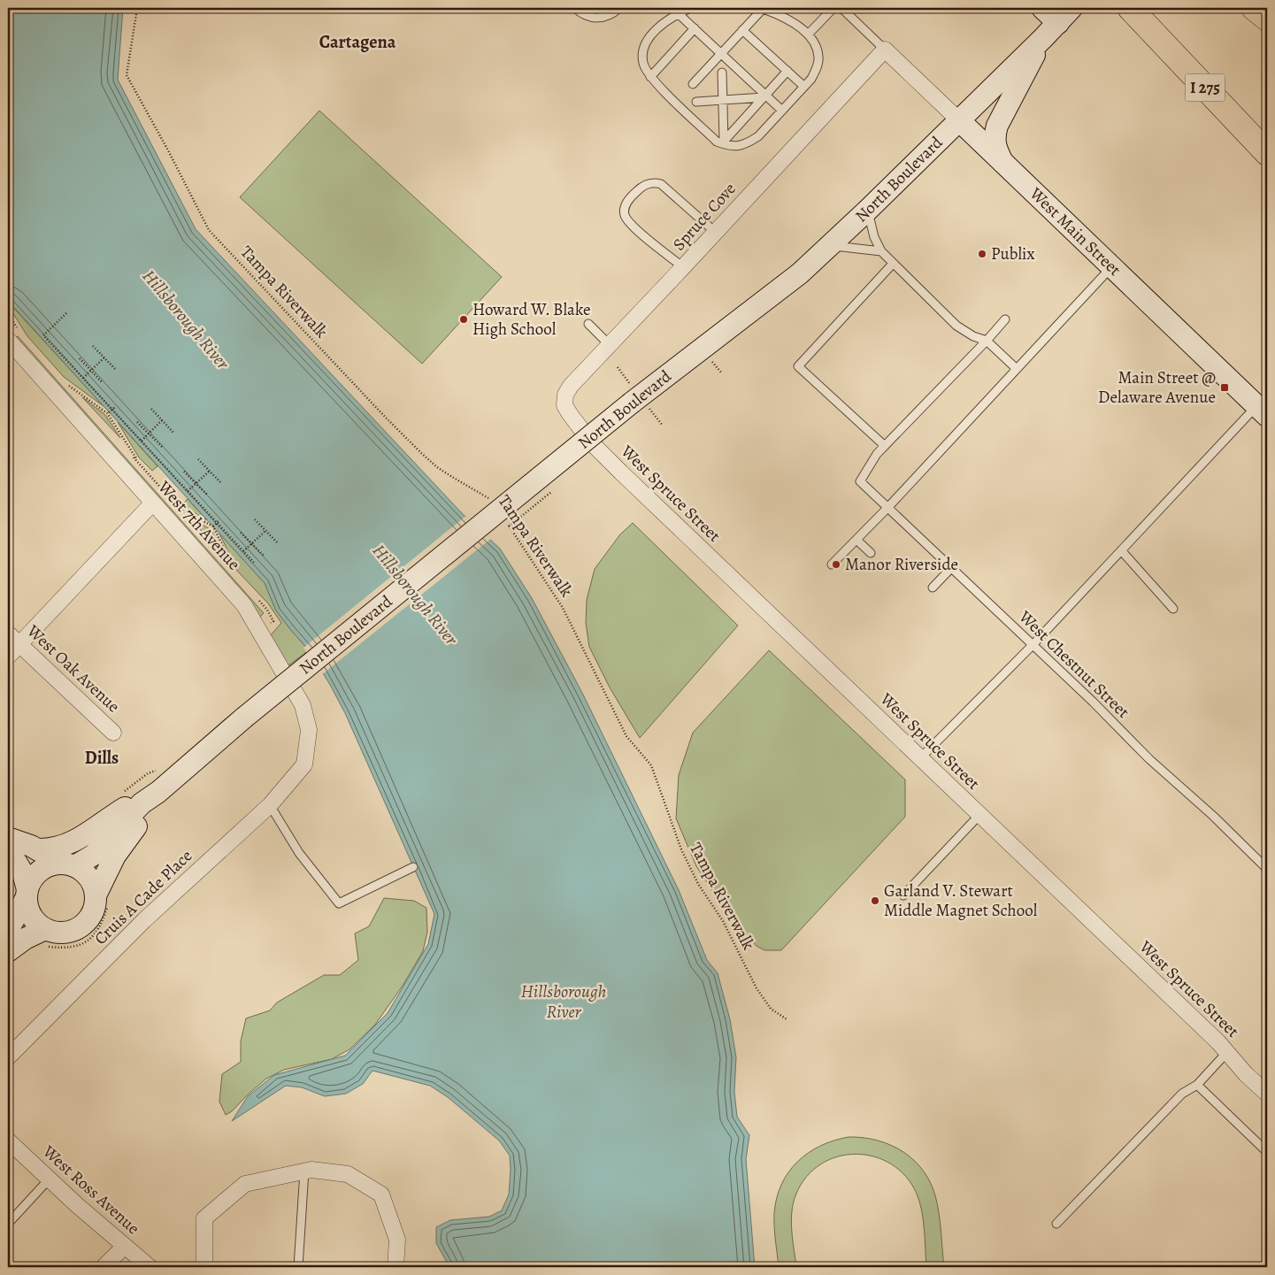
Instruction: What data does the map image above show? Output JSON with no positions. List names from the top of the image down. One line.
{"streets":{"highway":["I 275"],"street":["North Boulevard","Spruce Cove","West Main Street","West Spruce Street","West 7th Avenue","West Oak Avenue","Cruis A Cade Place","West Ross Avenue"],"lane":["West Chestnut Street"],"path":["Tampa Riverwalk"]},"crossings":[["North Boulevard","West Main Street"],["Spruce Cove","West Main Street"],["Spruce Cove","West Spruce Street"],["West 7th Avenue","Cruis A Cade Place"]],"districts":["Cartagena","Dills"],"water":["Hillsborough River"],"places":{"other":["Publix","Howard W. Blake High School","Manor Riverside","Garland V. Stewart Middle Magnet School"],"transit":["Main Street @ Delaware Avenue"]}}
